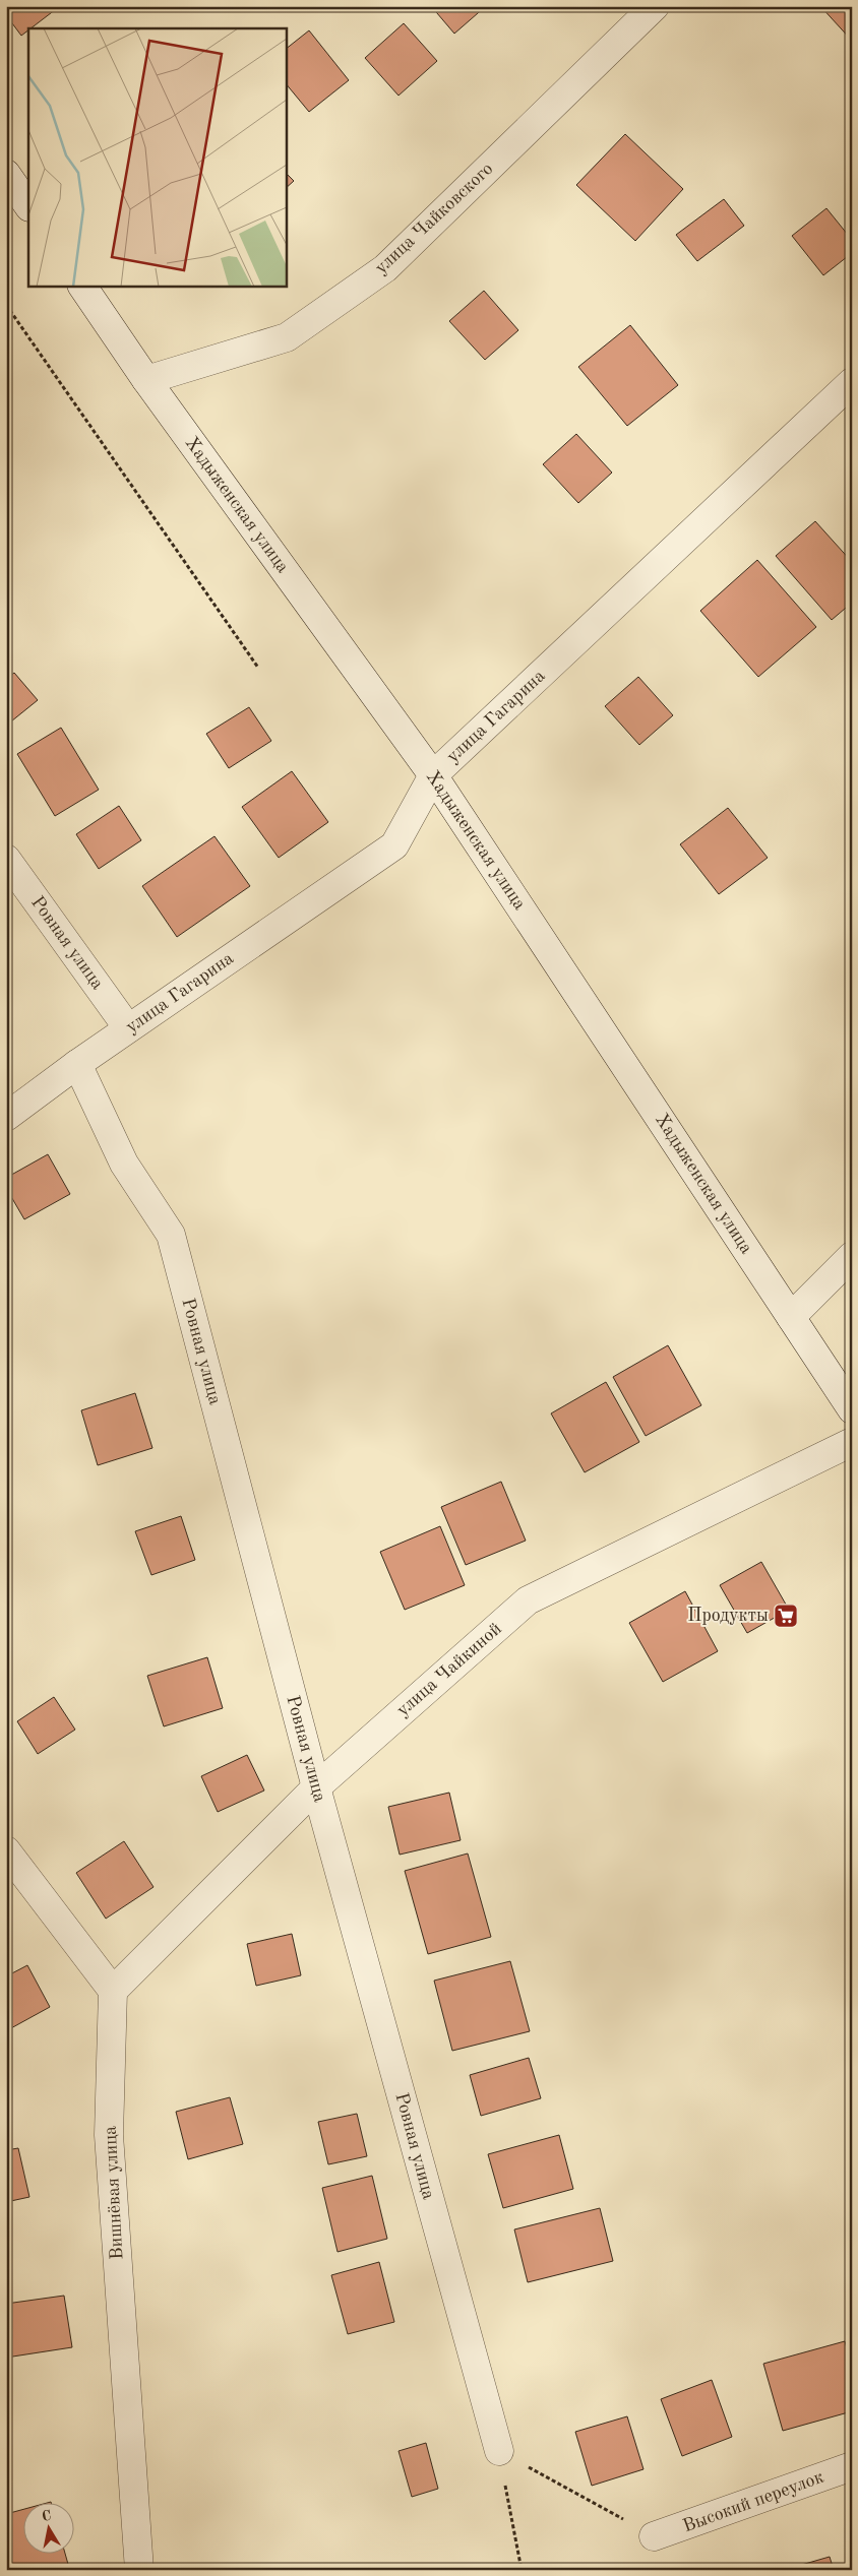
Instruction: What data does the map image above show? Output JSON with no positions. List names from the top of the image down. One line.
{"streets":{"street":["улица Чайковского","Хадыженская улица","улица Гагарина","Ровная улица","улица Чайкиной","Вишнёвая улица","Высокий переулок"]},"crossings":[["улица Чайковского","Хадыженская улица"],["Хадыженская улица","улица Гагарина"],["улица Гагарина","Ровная улица"],["Ровная улица","улица Чайкиной"],["улица Чайкиной","Вишнёвая улица"]],"places":{"supermarket":["Продукты"]},"north":"top"}
